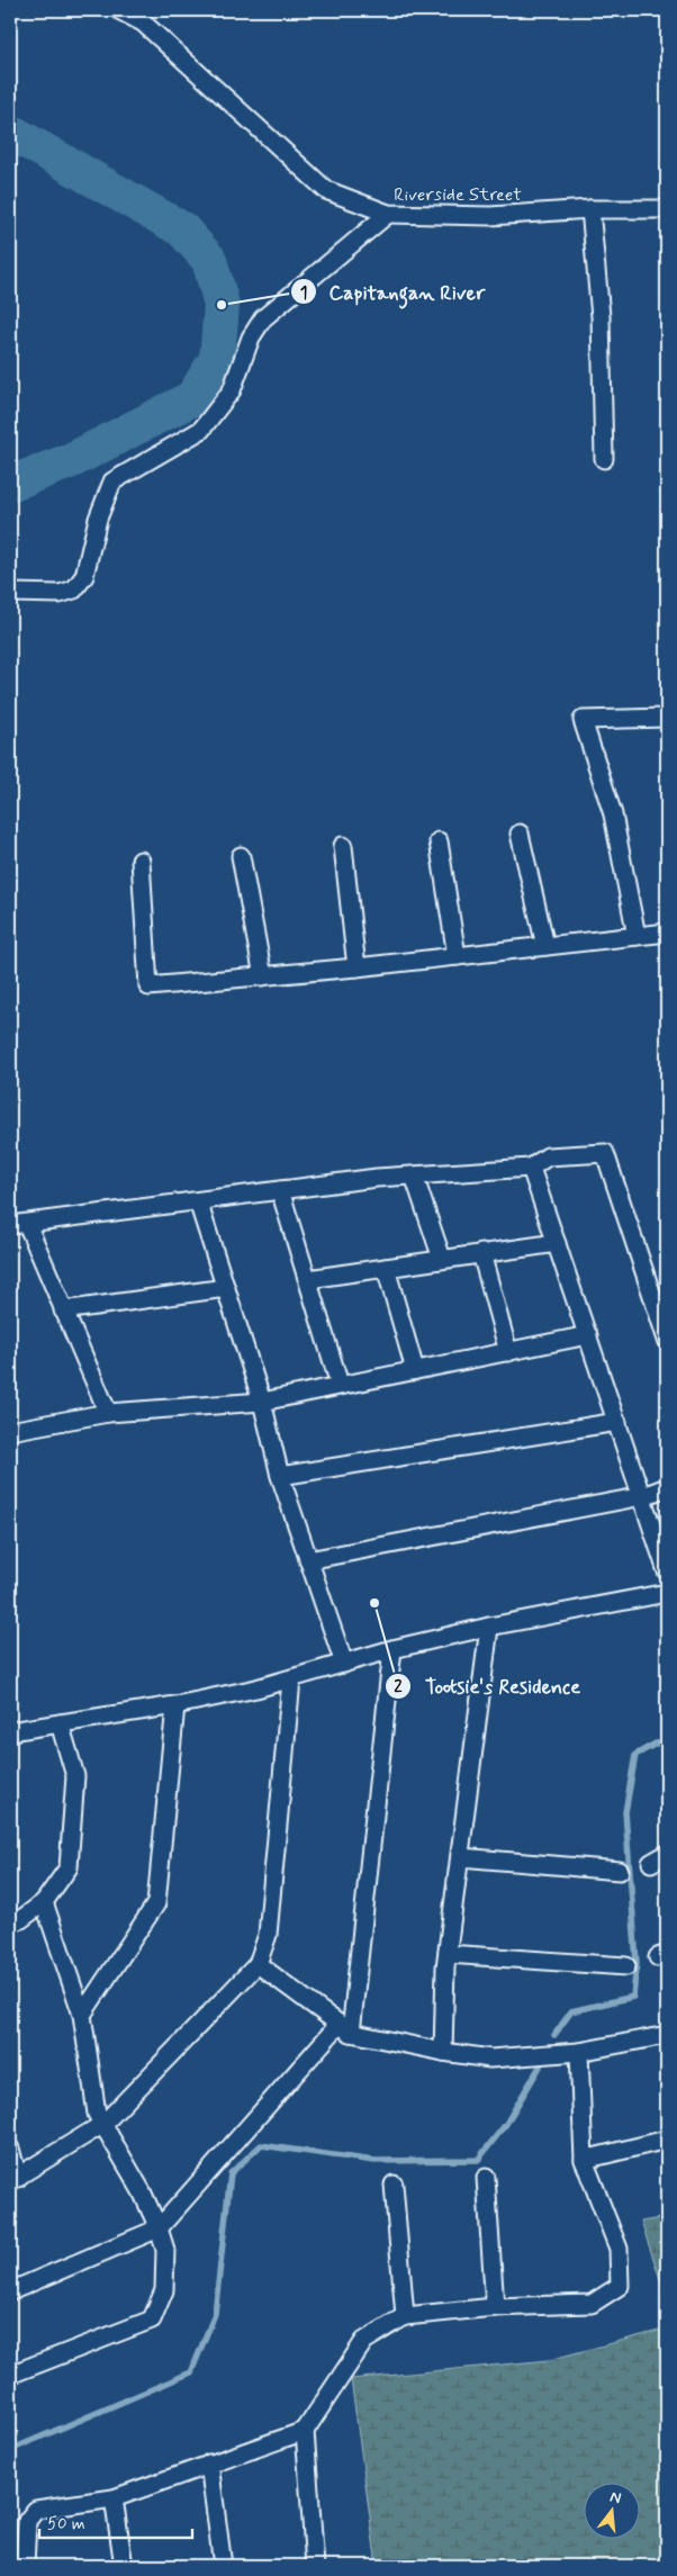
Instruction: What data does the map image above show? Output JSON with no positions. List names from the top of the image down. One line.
{"streets":{"street":["Riverside Street"]},"places":["Capitangan River","Tootsie's Residence"],"scale_bar":"50 m","north":"top"}
